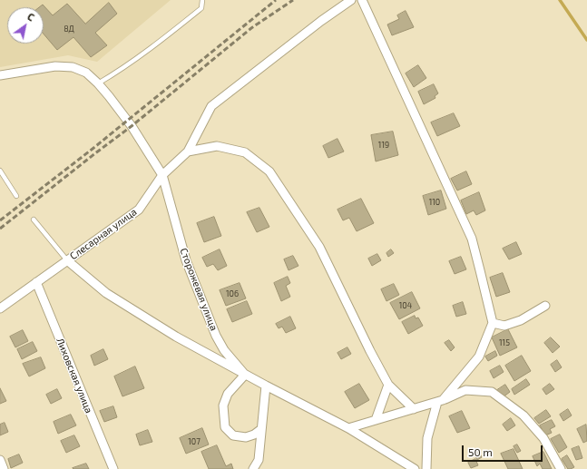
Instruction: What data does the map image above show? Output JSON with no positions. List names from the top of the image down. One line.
{"streets":{"street":["Слесарная улица","Сторожевая улица","Лиховская улица"]},"crossings":[["Слесарная улица","Сторожевая улица"],["Слесарная улица","Лиховская улица"]],"house_numbers":["8Д","119","110","106","104","115","107"],"scale_bar":"50 m","north":"top right"}
